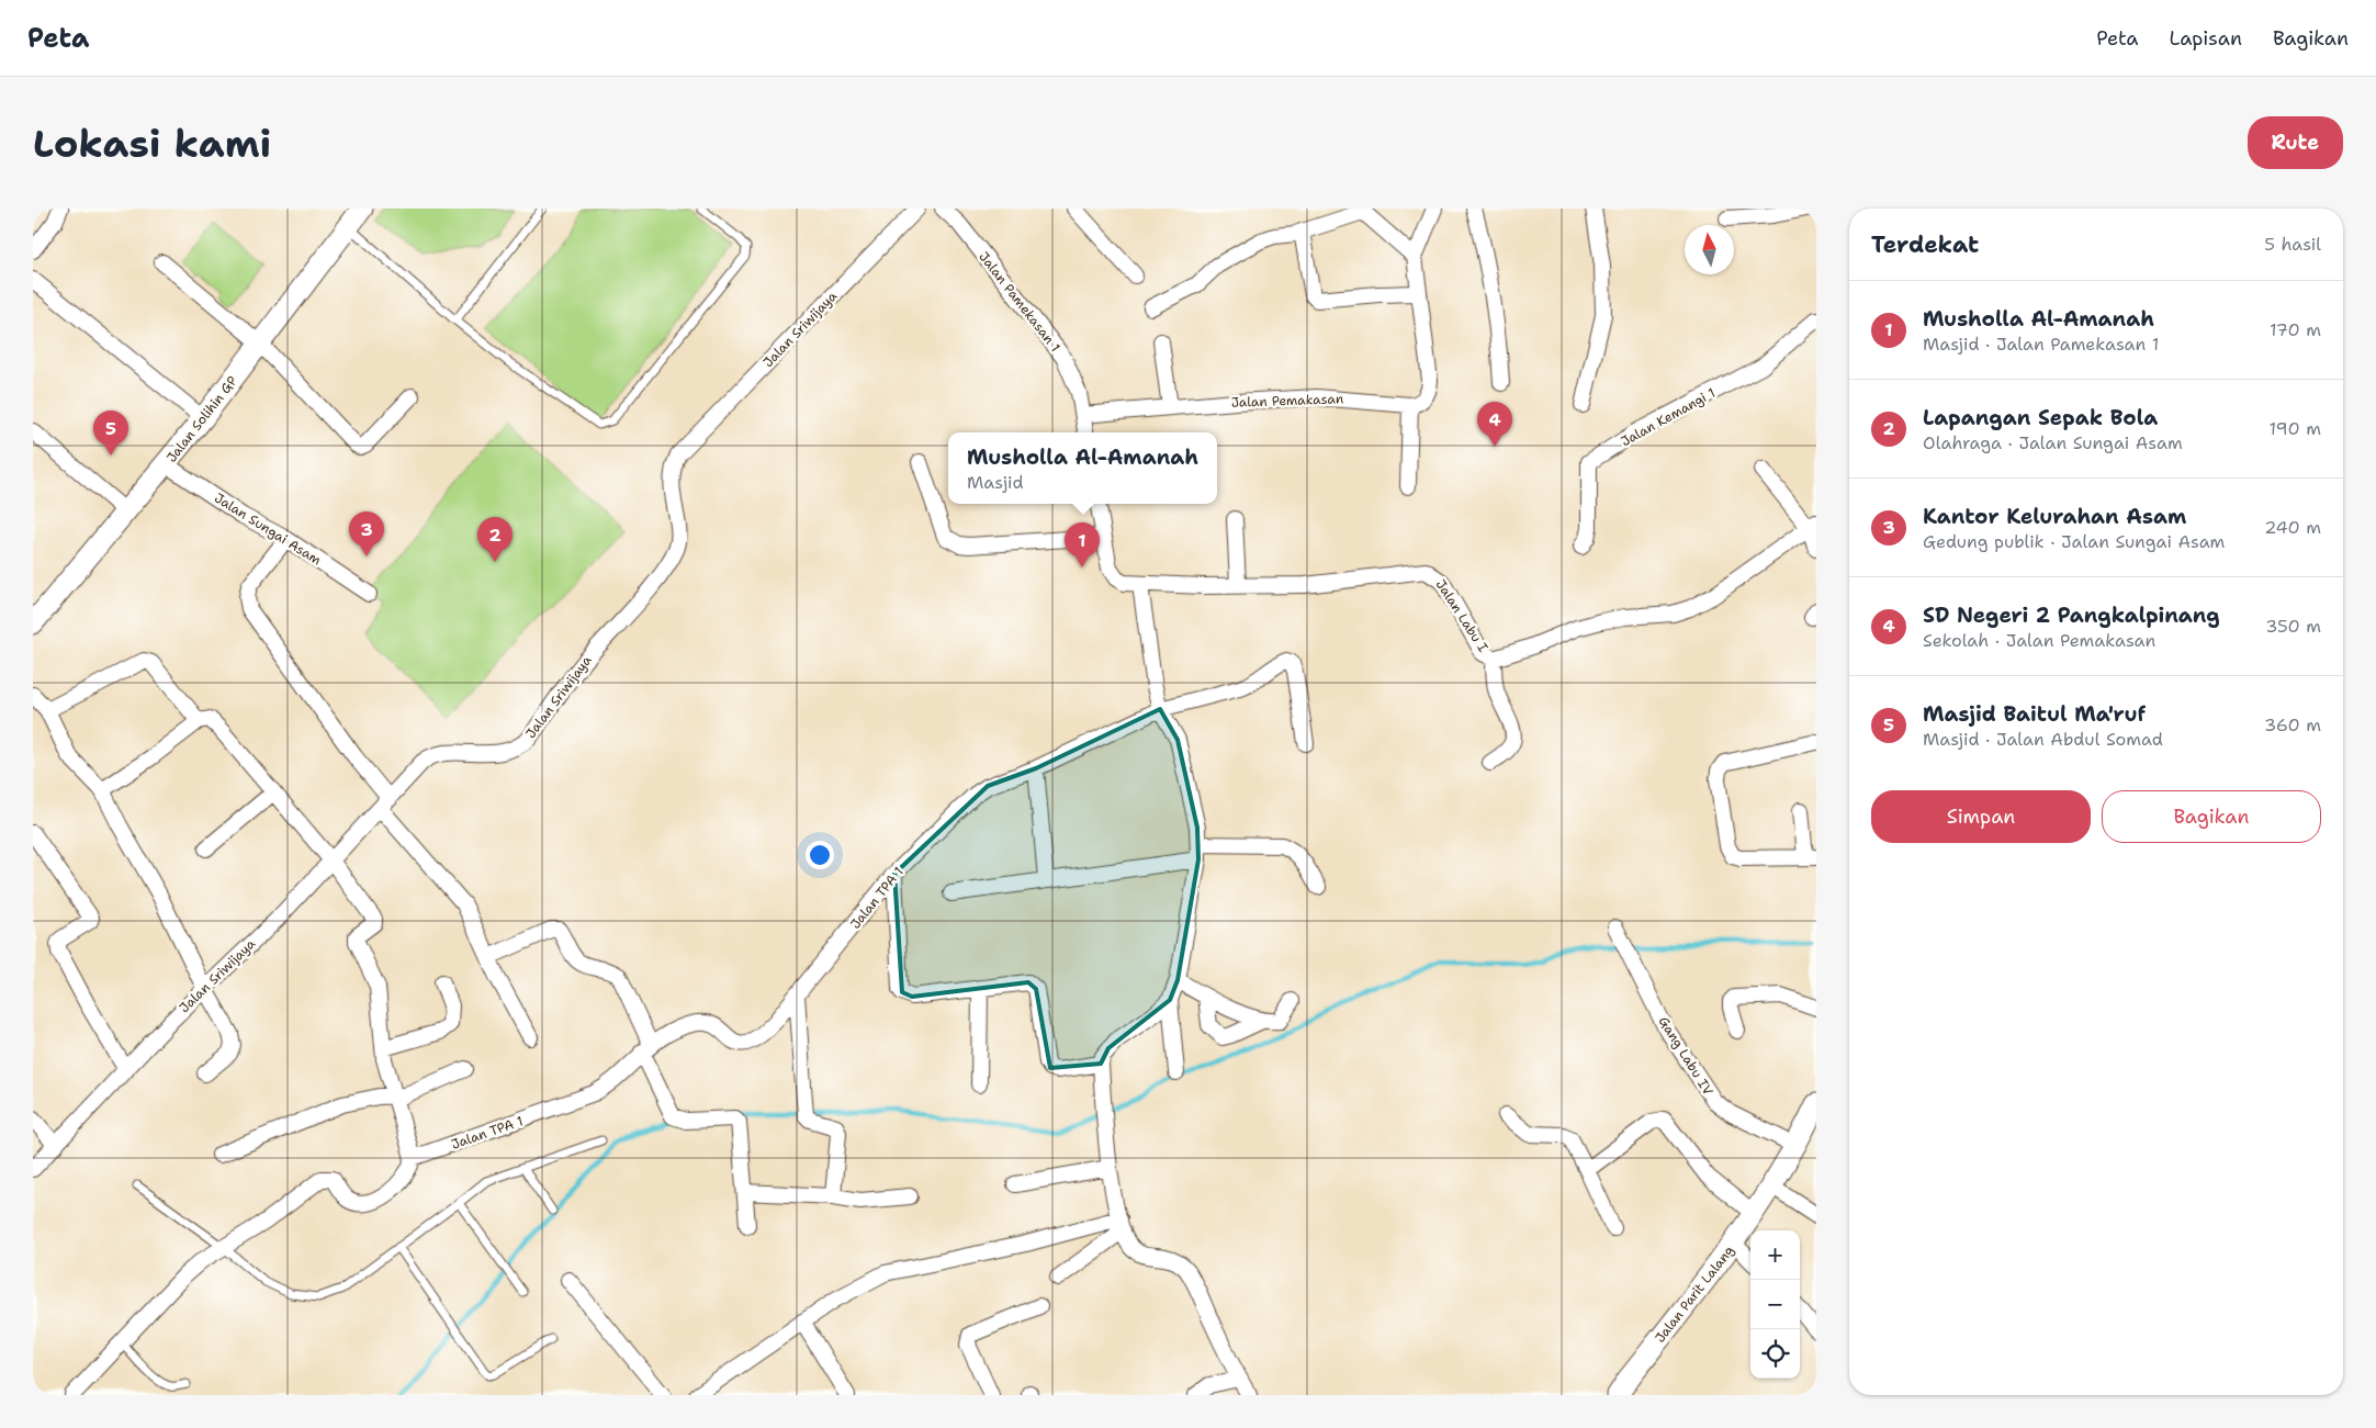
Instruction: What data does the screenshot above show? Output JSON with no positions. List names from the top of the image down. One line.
{"streets":{"main road":["Jalan Solihin GP","Jalan Parit Lalang"],"street":["Jalan Pamekasan 1","Jalan Sriwijaya","Jalan Pemakasan","Jalan Kemangi 1","Jalan Sungai Asam","Jalan Labu I","Jalan TPA 1","Gang Labu IV"]},"crossings":[["Jalan Pamekasan 1","Jalan Pemakasan"],["Jalan Solihin GP","Jalan Sungai Asam"],["Gang Labu IV","Jalan Parit Lalang"]],"north":"top","page":{"header":"Peta","nav":["Peta","Lapisan","Bagikan"],"buttons":["Rute",["Simpan","Bagikan"]],"title":"Lokasi kami","heading":["Terdekat","5 hasil"],"list":[{"mark":"1","name":"Musholla Al-Amanah","note":"Masjid · Jalan Pamekasan 1","value":"170 m"},{"mark":"2","name":"Lapangan Sepak Bola","note":"Olahraga · Jalan Sungai Asam","value":"190 m"},{"mark":"3","name":"Kantor Kelurahan Asam","note":"Gedung publik · Jalan Sungai Asam","value":"240 m"},{"mark":"4","name":"SD Negeri 2 Pangkalpinang","note":"Sekolah · Jalan Pemakasan","value":"350 m"},{"mark":"5","name":"Masjid Baitul Ma'ruf","note":"Masjid · Jalan Abdul Somad","value":"360 m"}],"pins":["4","5","3","2","1"],"popup":["Musholla Al-Amanah","Masjid"],"map_buttons":["+","−"]}}
